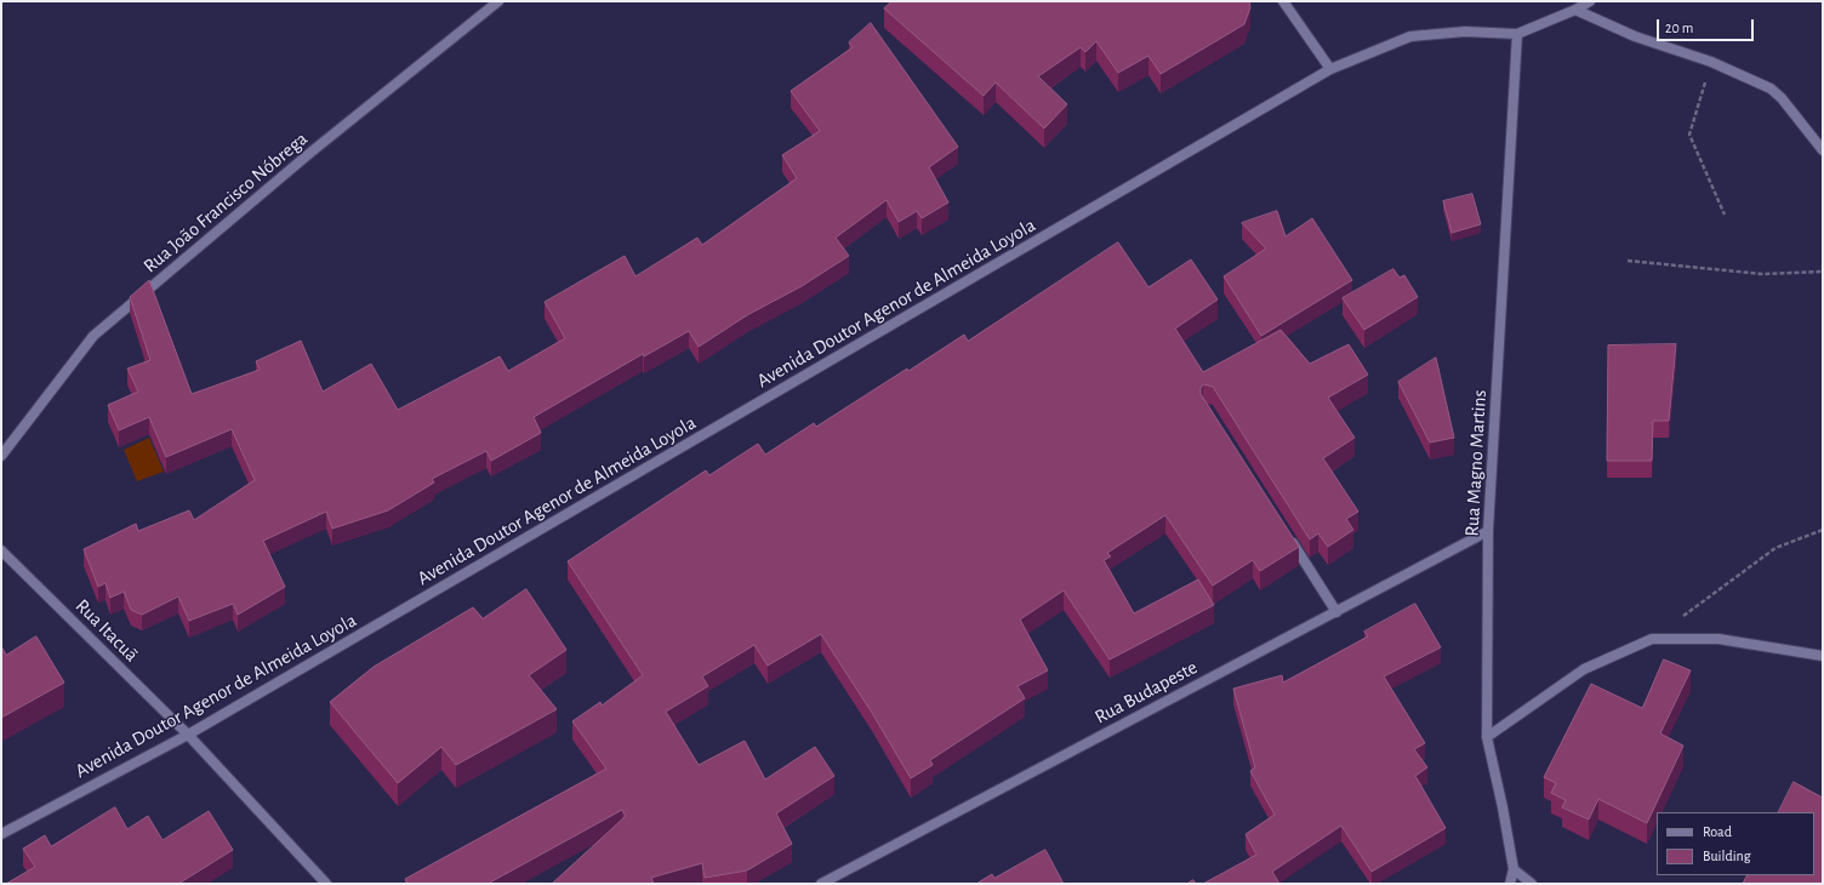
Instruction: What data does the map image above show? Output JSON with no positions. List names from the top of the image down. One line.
{"streets":{"street":["Rua João Francisco Nóbrega","Avenida Doutor Agenor de Almeida Loyola","Rua Magno Martins","Rua Itacuã","Rua Budapeste"]},"crossings":[["Avenida Doutor Agenor de Almeida Loyola","Rua Magno Martins"],["Avenida Doutor Agenor de Almeida Loyola","Rua Itacuã"],["Rua Magno Martins","Rua Budapeste"]],"legend":["Road","Building"],"scale_bar":"20 m"}
